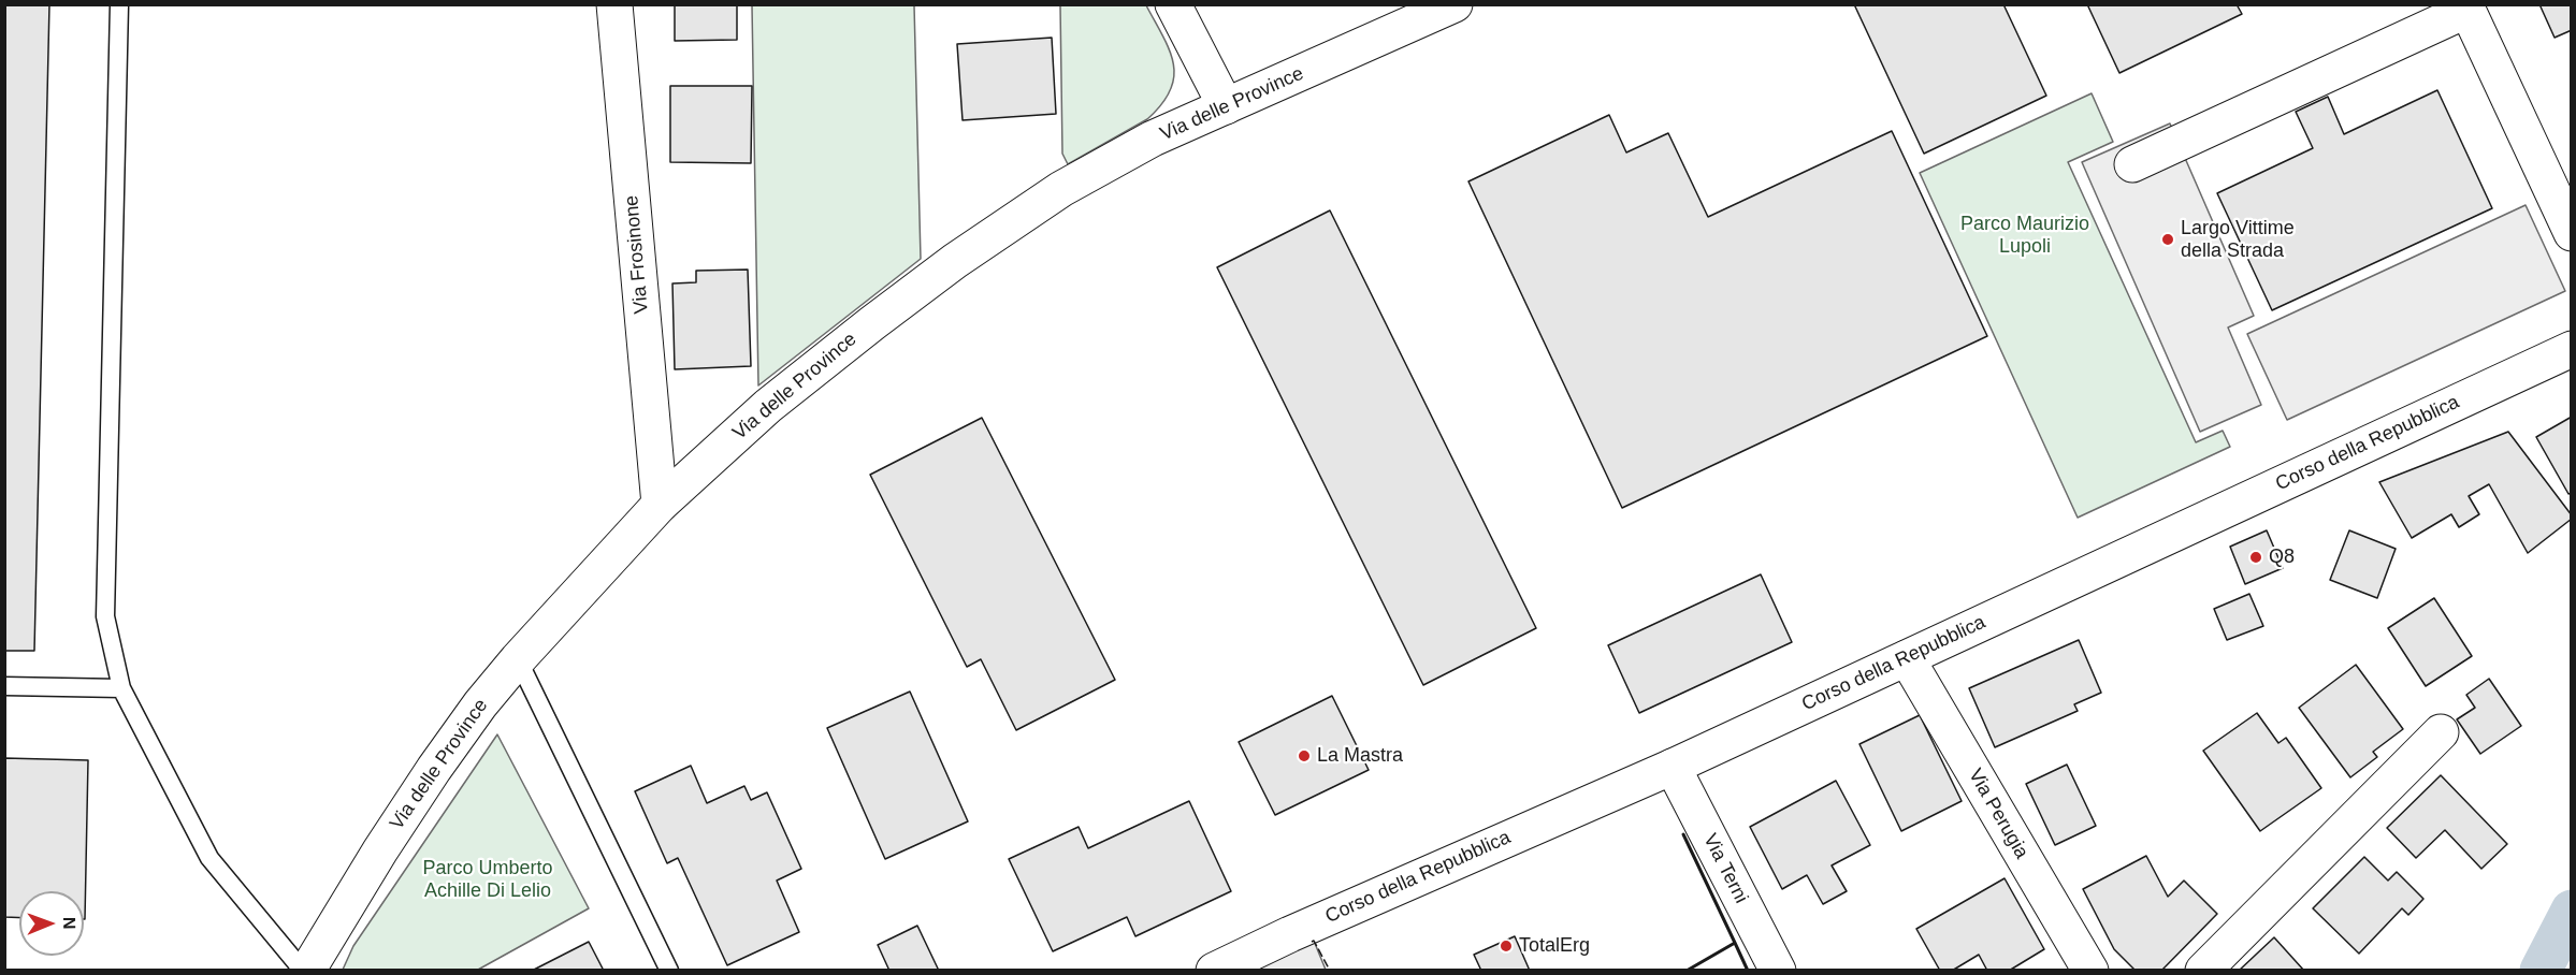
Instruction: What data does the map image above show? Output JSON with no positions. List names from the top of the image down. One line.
{"streets":{"street":["Via delle Province","Via Frosinone","Corso della Repubblica","Via Perugia","Via Terni"]},"crossings":[["Via delle Province","Via Frosinone"],["Corso della Repubblica","Via Perugia"],["Corso della Repubblica","Via Terni"]],"parks":["Parco Maurizio Lupoli","Parco Umberto Achille Di Lelio"],"places":["Largo Vittime della Strada","Q8","La Mastra","TotalErg"],"north":"right"}
